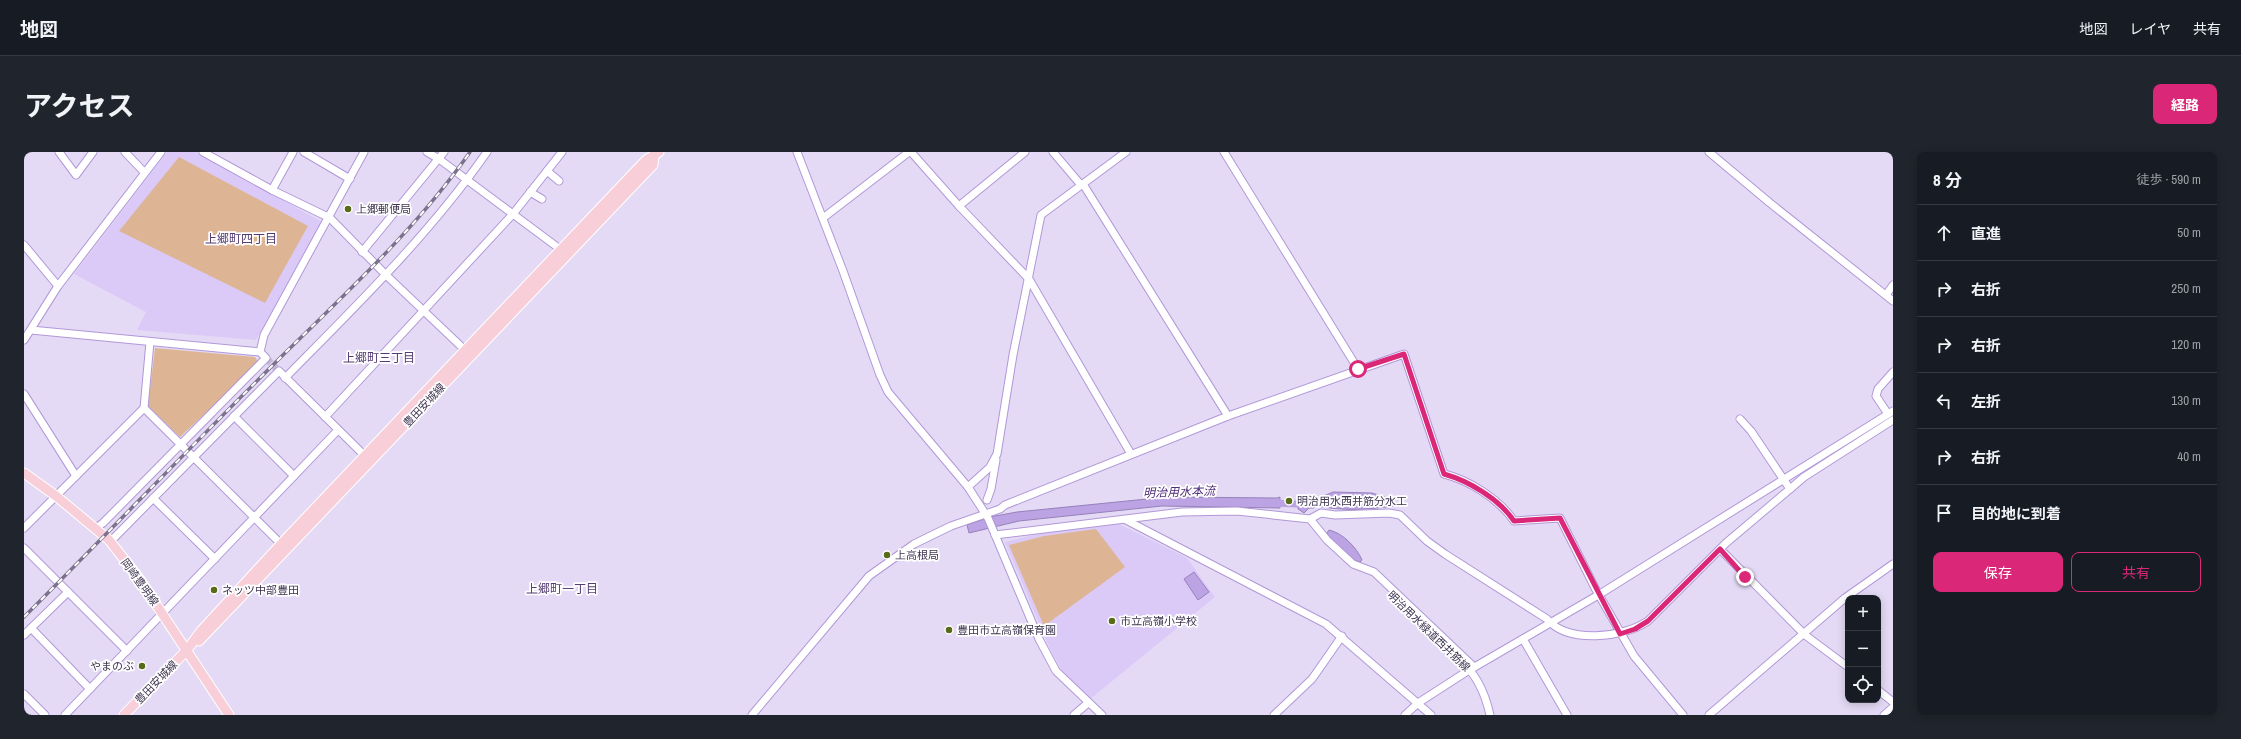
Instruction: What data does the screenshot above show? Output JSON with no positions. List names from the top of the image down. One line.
{"streets":{"main road":["豊田安城線","岡崎豊明線"],"street":["明治用水緑道西井筋線"]},"crossings":[["豊田安城線","岡崎豊明線"]],"districts":["上郷町四丁目","上郷町三丁目","上郷町一丁目"],"water":["明治用水本流"],"places":["上郷郵便局","明治用水西井筋分水工","上高根局","ネッツ中部豊田","市立高嶺小学校","豊田市立高嶺保育園","やまのぶ"],"page":{"header":"地図","nav":["地図","レイヤ","共有"],"title":"アクセス","buttons":["経路",["保存","共有"]],"heading":["8 分","徒歩 · 590 m"],"list":[["直進","50 m"],["右折","250 m"],["右折","120 m"],["左折","130 m"],["右折","40 m"],"目的地に到着"],"map_buttons":["+","−"]}}
